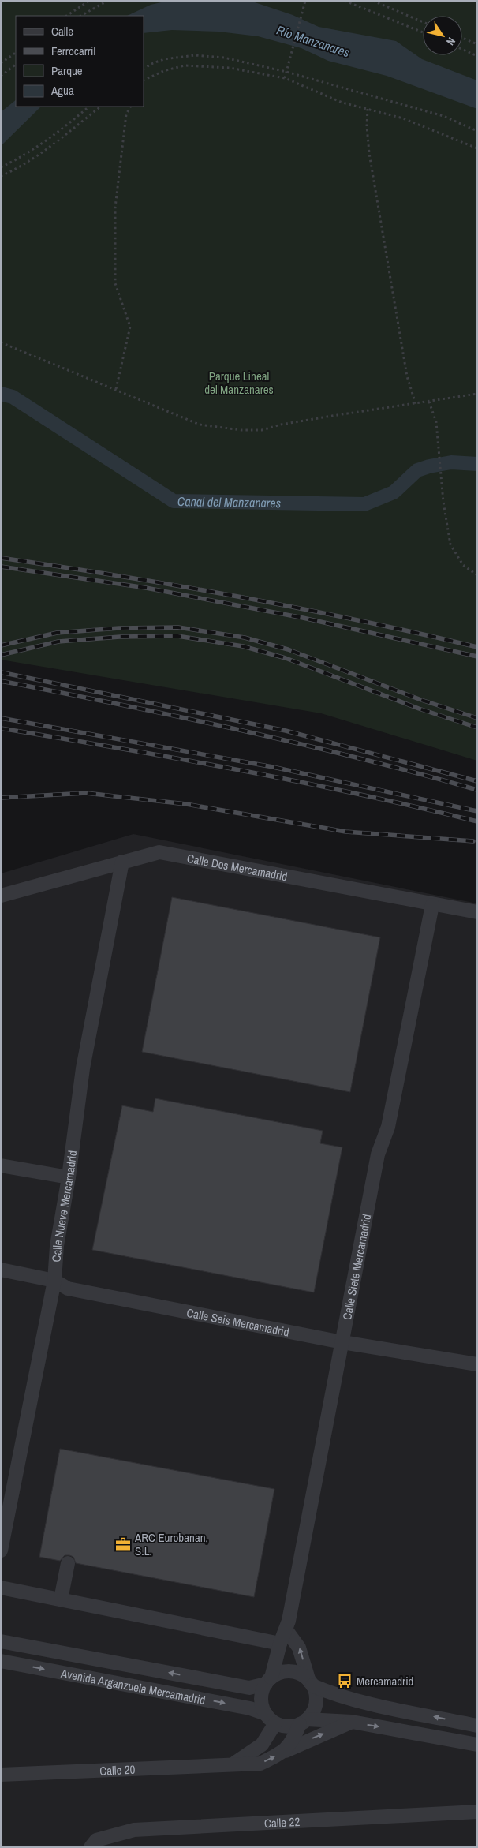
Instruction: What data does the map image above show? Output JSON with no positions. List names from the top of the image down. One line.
{"streets":{"lane":["Calle Dos Mercamadrid","Calle Nueve Mercamadrid","Calle Siete Mercamadrid","Calle Seis Mercamadrid","Avenida Arganzuela Mercamadrid","Calle 20","Calle 22"]},"crossings":[["Calle Dos Mercamadrid","Calle Nueve Mercamadrid"],["Calle Dos Mercamadrid","Calle Siete Mercamadrid"],["Calle Nueve Mercamadrid","Calle Seis Mercamadrid"],["Calle Siete Mercamadrid","Calle Seis Mercamadrid"],["Calle Siete Mercamadrid","Avenida Arganzuela Mercamadrid"]],"water":["Río Manzanares","Canal del Manzanares"],"parks":["Parque Lineal del Manzanares"],"places":{"office":["ARC Eurobanan, S.L."],"bus stop":["Mercamadrid"]},"legend":["Calle","Ferrocarril","Parque","Agua"],"north":"bottom right"}
